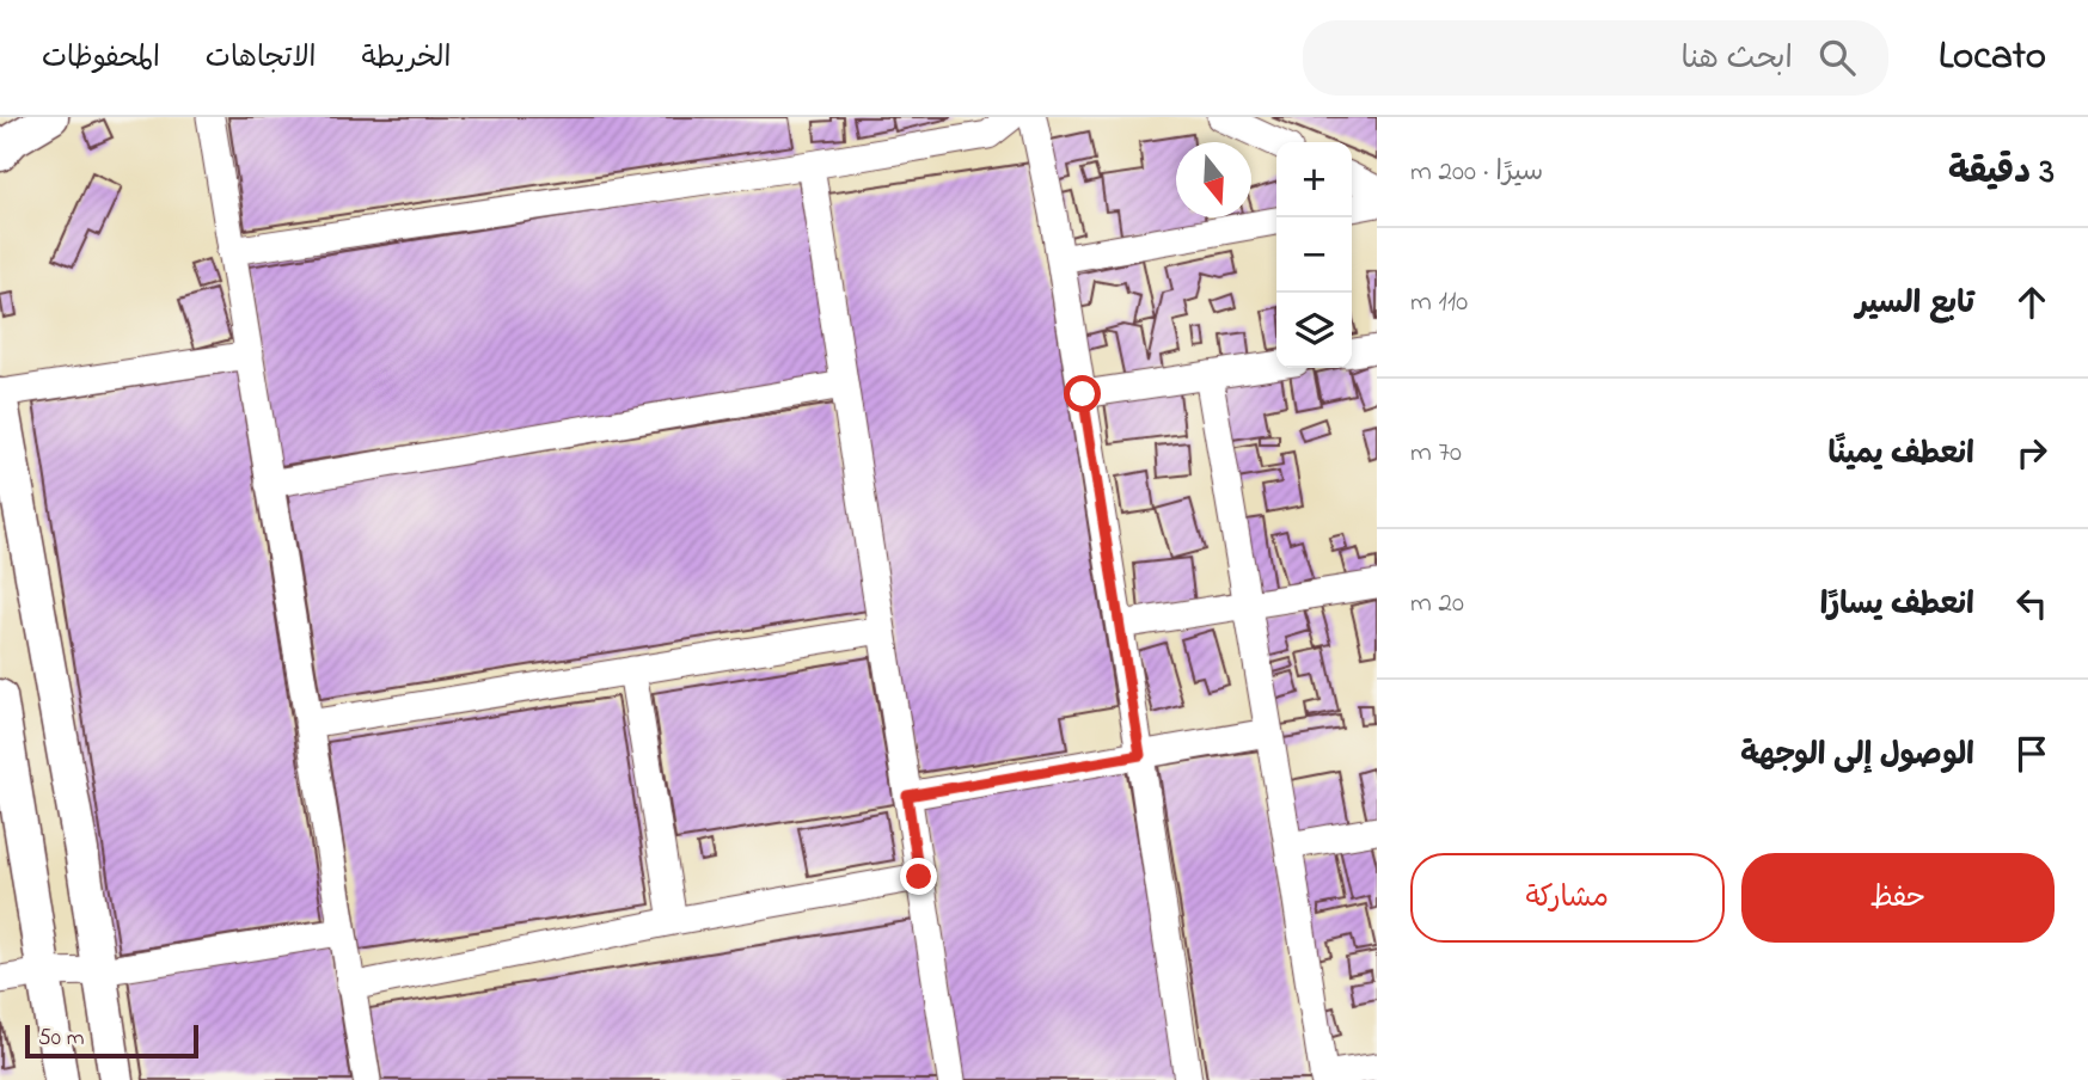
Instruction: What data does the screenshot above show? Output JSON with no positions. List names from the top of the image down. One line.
{"scale_bar":"50 m","north":"bottom","page":{"header":"Locato","search":"ابحث هنا","nav":["الخريطة","الاتجاهات","المحفوظات"],"heading":["3 دقيقة","سيرًا · 200 m"],"map_buttons":["+","−"],"list":[["تابع السير","110 m"],["انعطف يمينًا","70 m"],["انعطف يسارًا","20 m"],"الوصول إلى الوجهة"],"buttons":["حفظ","مشاركة"],"scale":"50 m"}}
